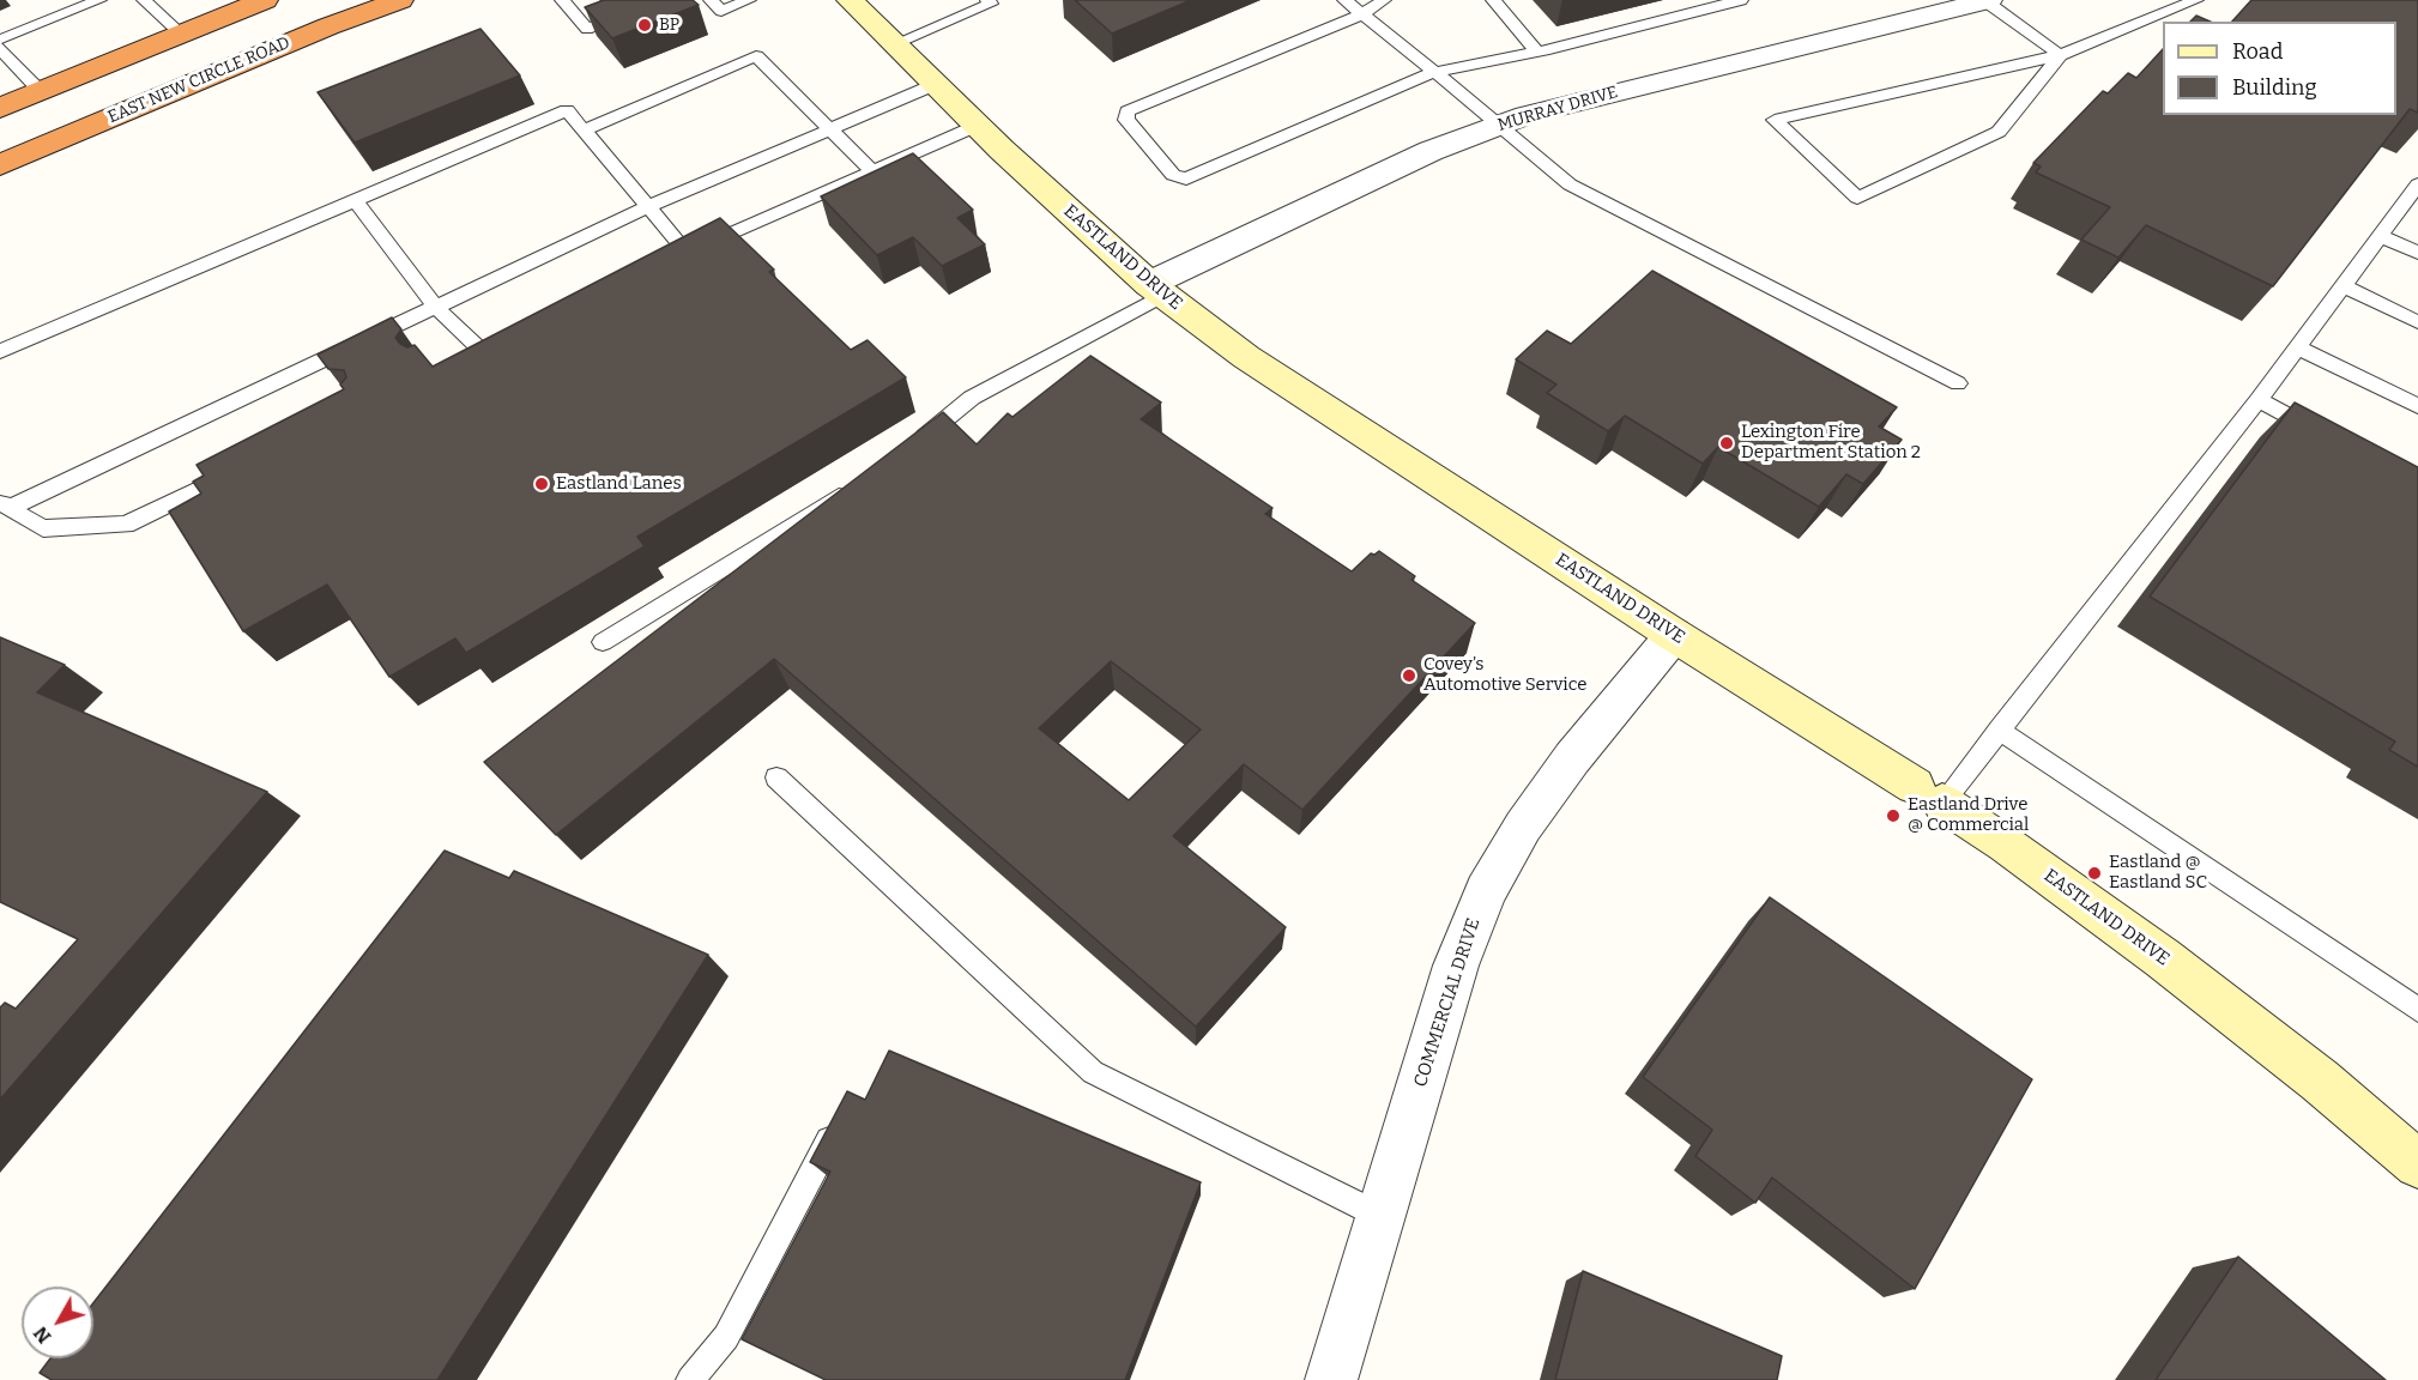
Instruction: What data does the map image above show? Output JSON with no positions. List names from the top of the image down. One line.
{"streets":{"highway":["EAST NEW CIRCLE ROAD"],"street":["MURRAY DRIVE","EASTLAND DRIVE","COMMERCIAL DRIVE"]},"crossings":[["MURRAY DRIVE","EASTLAND DRIVE"],["EASTLAND DRIVE","COMMERCIAL DRIVE"]],"places":["BP","Lexington Fire Department Station 2","Eastland Lanes","Covey’s Automotive Service","Eastland Drive @ Commercial","Eastland @ Eastland SC"],"legend":["Road","Building"],"north":"bottom left"}
